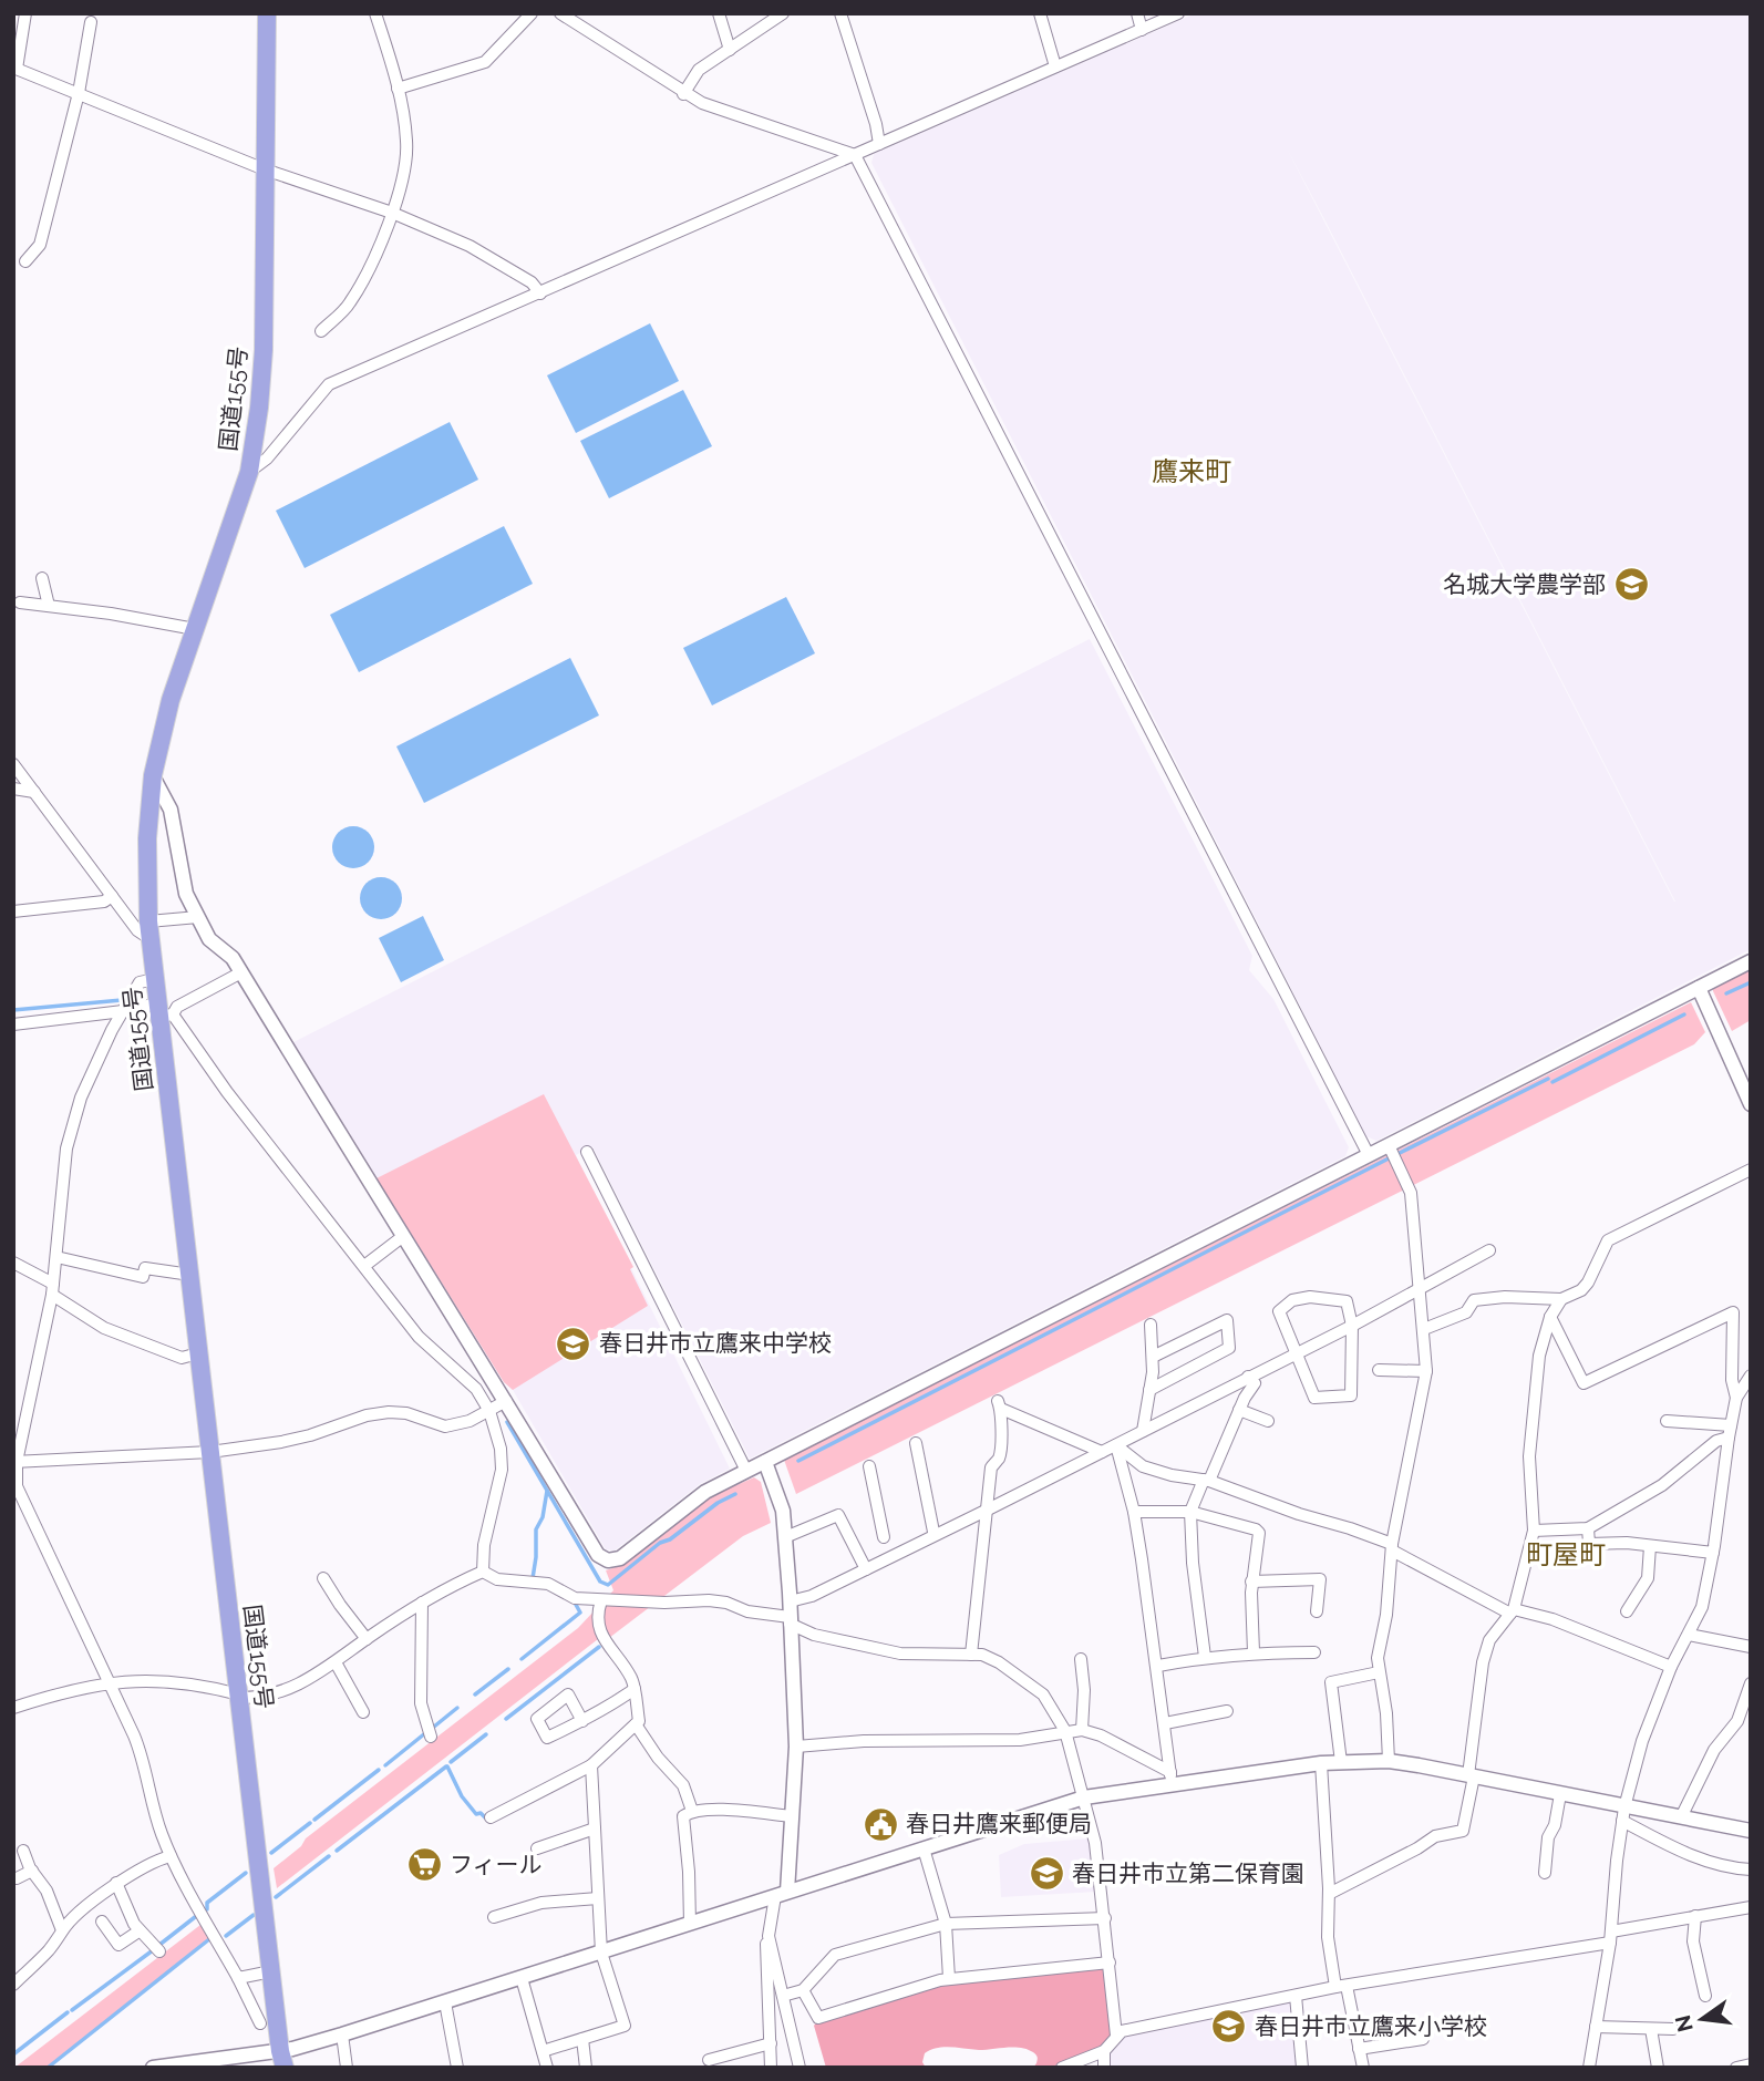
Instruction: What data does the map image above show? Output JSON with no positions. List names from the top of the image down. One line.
{"streets":{"highway":["国道155号"]},"districts":["鷹来町","町屋町"],"places":{"school or university":["名城大学農学部","春日井市立鷹来中学校","春日井市立第二保育園","春日井市立鷹来小学校"],"public building":["春日井鷹来郵便局"],"supermarket":["フィール"]},"north":"left"}
